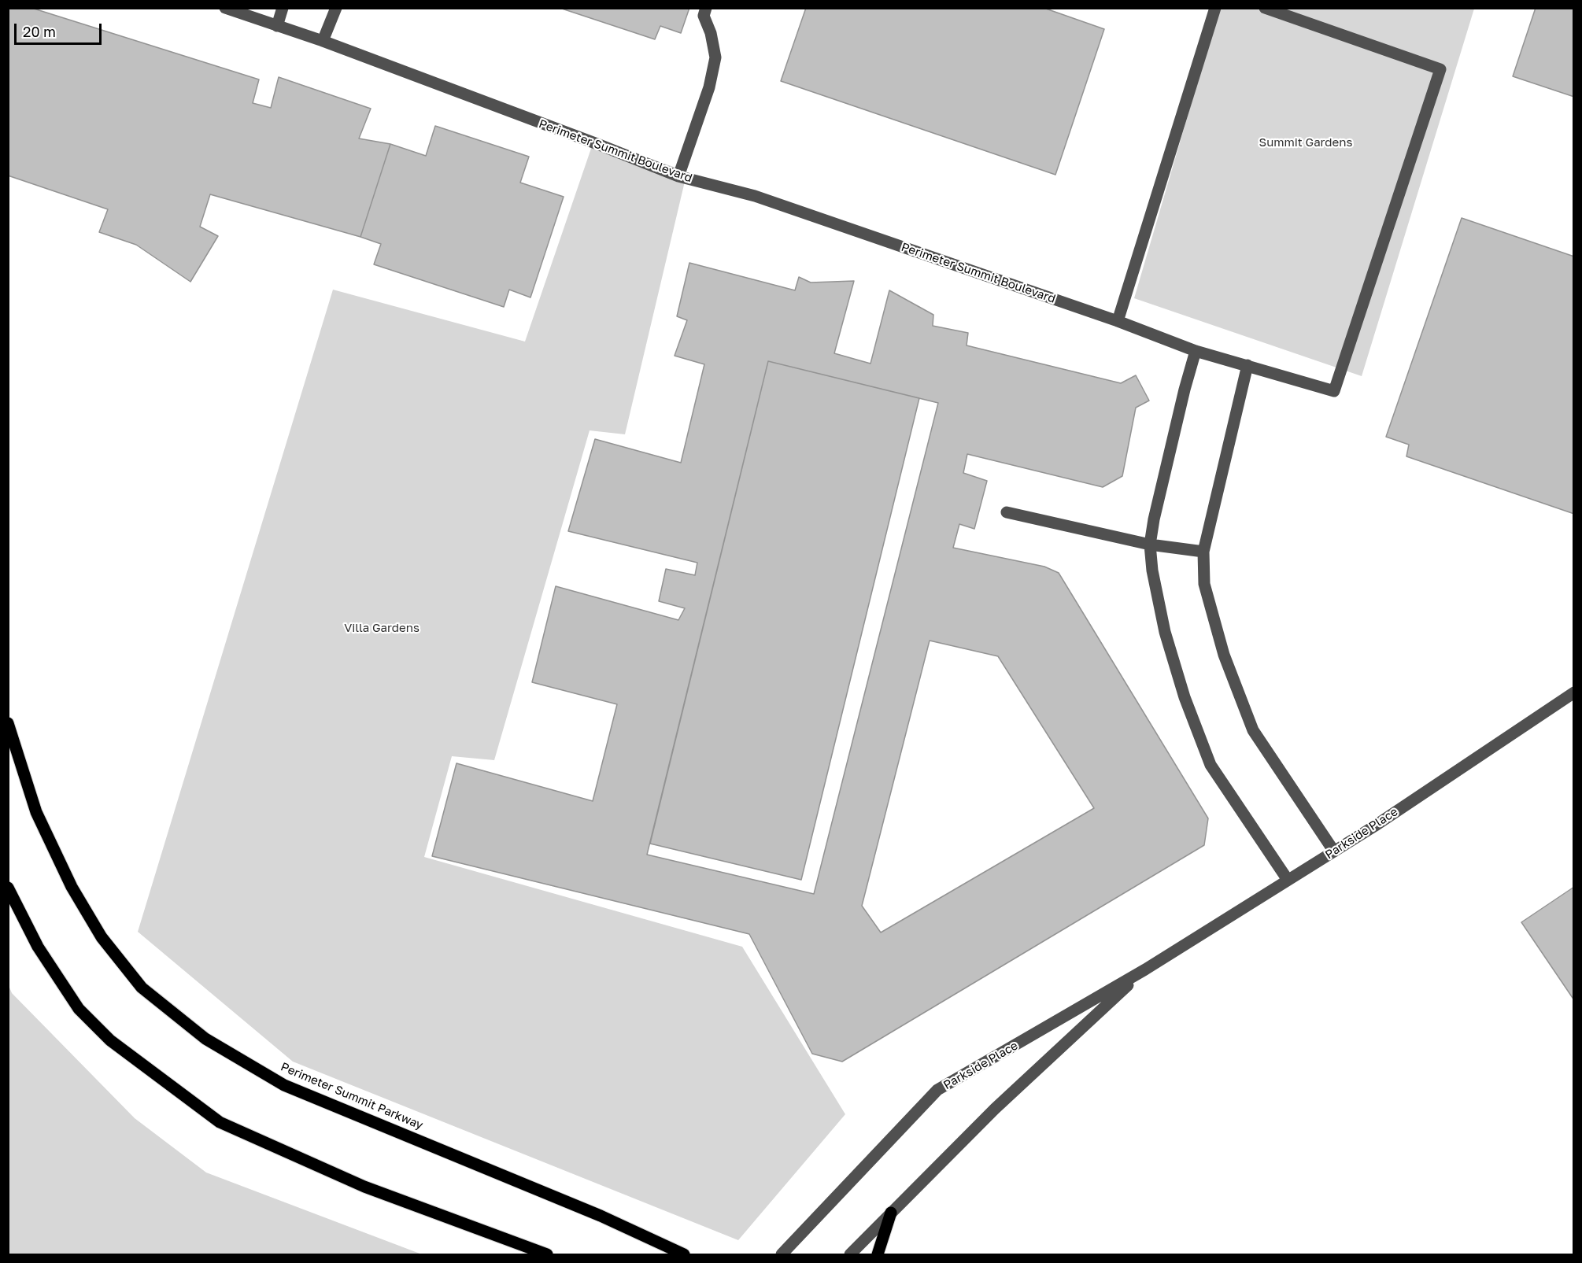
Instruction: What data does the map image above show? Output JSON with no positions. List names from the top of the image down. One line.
{"streets":{"main road":["Perimeter Summit Parkway"],"street":["Perimeter Summit Boulevard","Parkside Place"]},"parks":["Summit Gardens","Villa Gardens"],"scale_bar":"20 m"}
